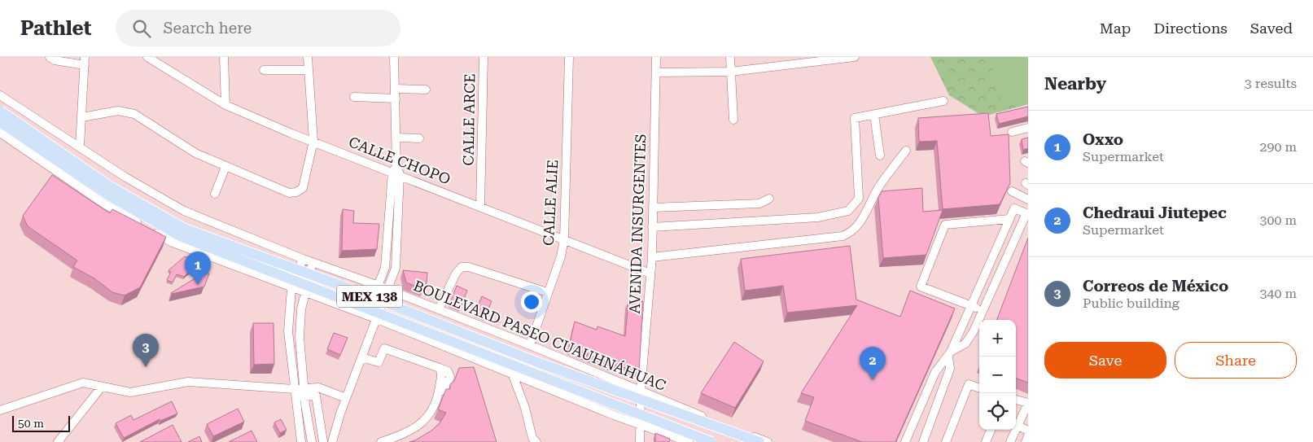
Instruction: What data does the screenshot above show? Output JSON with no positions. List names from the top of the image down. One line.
{"streets":{"main road":["MEX 138","BOULEVARD PASEO CUAUHNÁHUAC"],"street":["CALLE ARCE","CALLE CHOPO","CALLE ALIE","AVENIDA INSURGENTES"]},"crossings":[["CALLE ARCE","CALLE CHOPO"],["CALLE CHOPO","CALLE ALIE"],["CALLE CHOPO","AVENIDA INSURGENTES"],["CALLE ALIE","BOULEVARD PASEO CUAUHNÁHUAC"],["AVENIDA INSURGENTES","MEX 138"],["AVENIDA INSURGENTES","BOULEVARD PASEO CUAUHNÁHUAC"]],"scale_bar":"50 m","page":{"header":"Pathlet","search":"Search here","nav":["Map","Directions","Saved"],"heading":["Nearby","3 results"],"list":[{"mark":"1","name":"Oxxo","note":"Supermarket","value":"290 m"},{"mark":"2","name":"Chedraui Jiutepec","note":"Supermarket","value":"300 m"},{"mark":"3","name":"Correos de México","note":"Public building","value":"340 m"}],"pins":["1","3","2"],"map_buttons":["+","−"],"buttons":["Save","Share"],"scale":"50 m"}}
